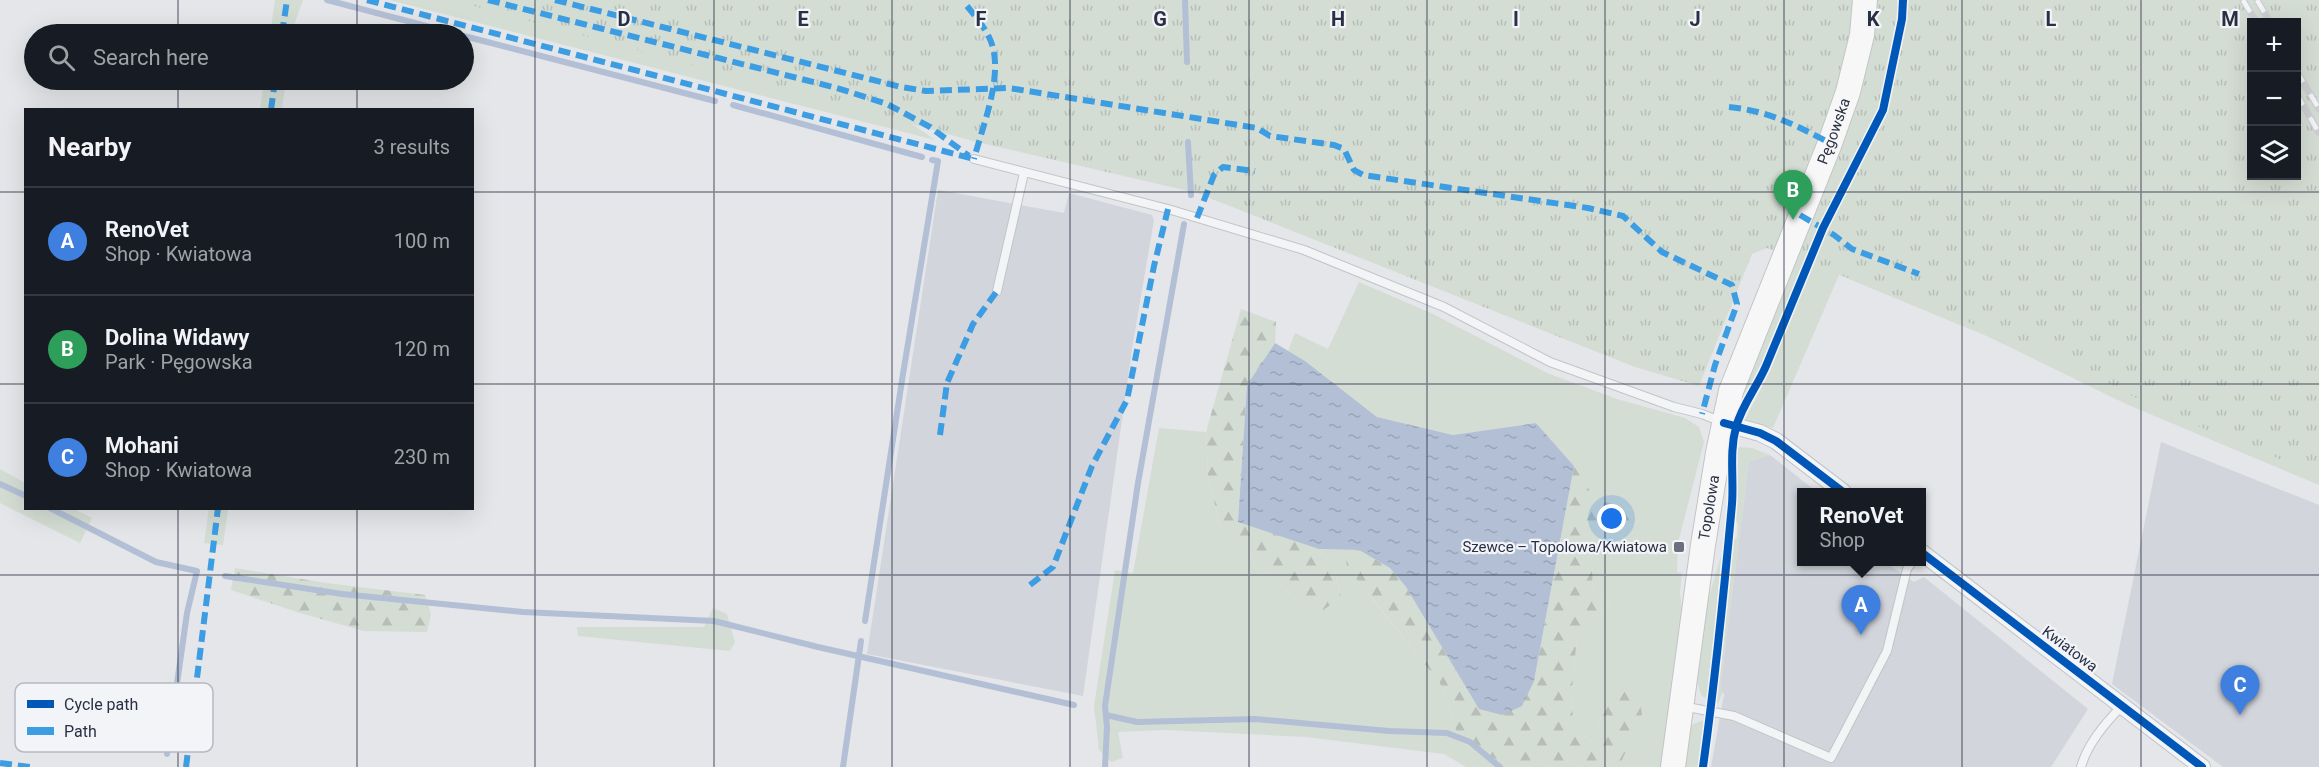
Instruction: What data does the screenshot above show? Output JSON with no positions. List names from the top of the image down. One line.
{"streets":{"main road":["Pęgowska","Topolowa"],"street":["Kwiatowa"]},"crossings":[["Pęgowska","Topolowa"]],"places":{"transit":["Szewce – Topolowa/Kwiatowa"]},"legend":["Cycle path","Path"],"page":{"map_buttons":["+","−"],"search":"Search here","heading":["Nearby","3 results"],"pins":["B","A","C"],"list":[{"mark":"A","name":"RenoVet","note":"Shop · Kwiatowa","value":"100 m"},{"mark":"B","name":"Dolina Widawy","note":"Park · Pęgowska","value":"120 m"},{"mark":"C","name":"Mohani","note":"Shop · Kwiatowa","value":"230 m"}],"popup":["RenoVet","Shop"]},"grid":{"columns":["D","E","F","G","H","I","J","K","L","M"]}}
